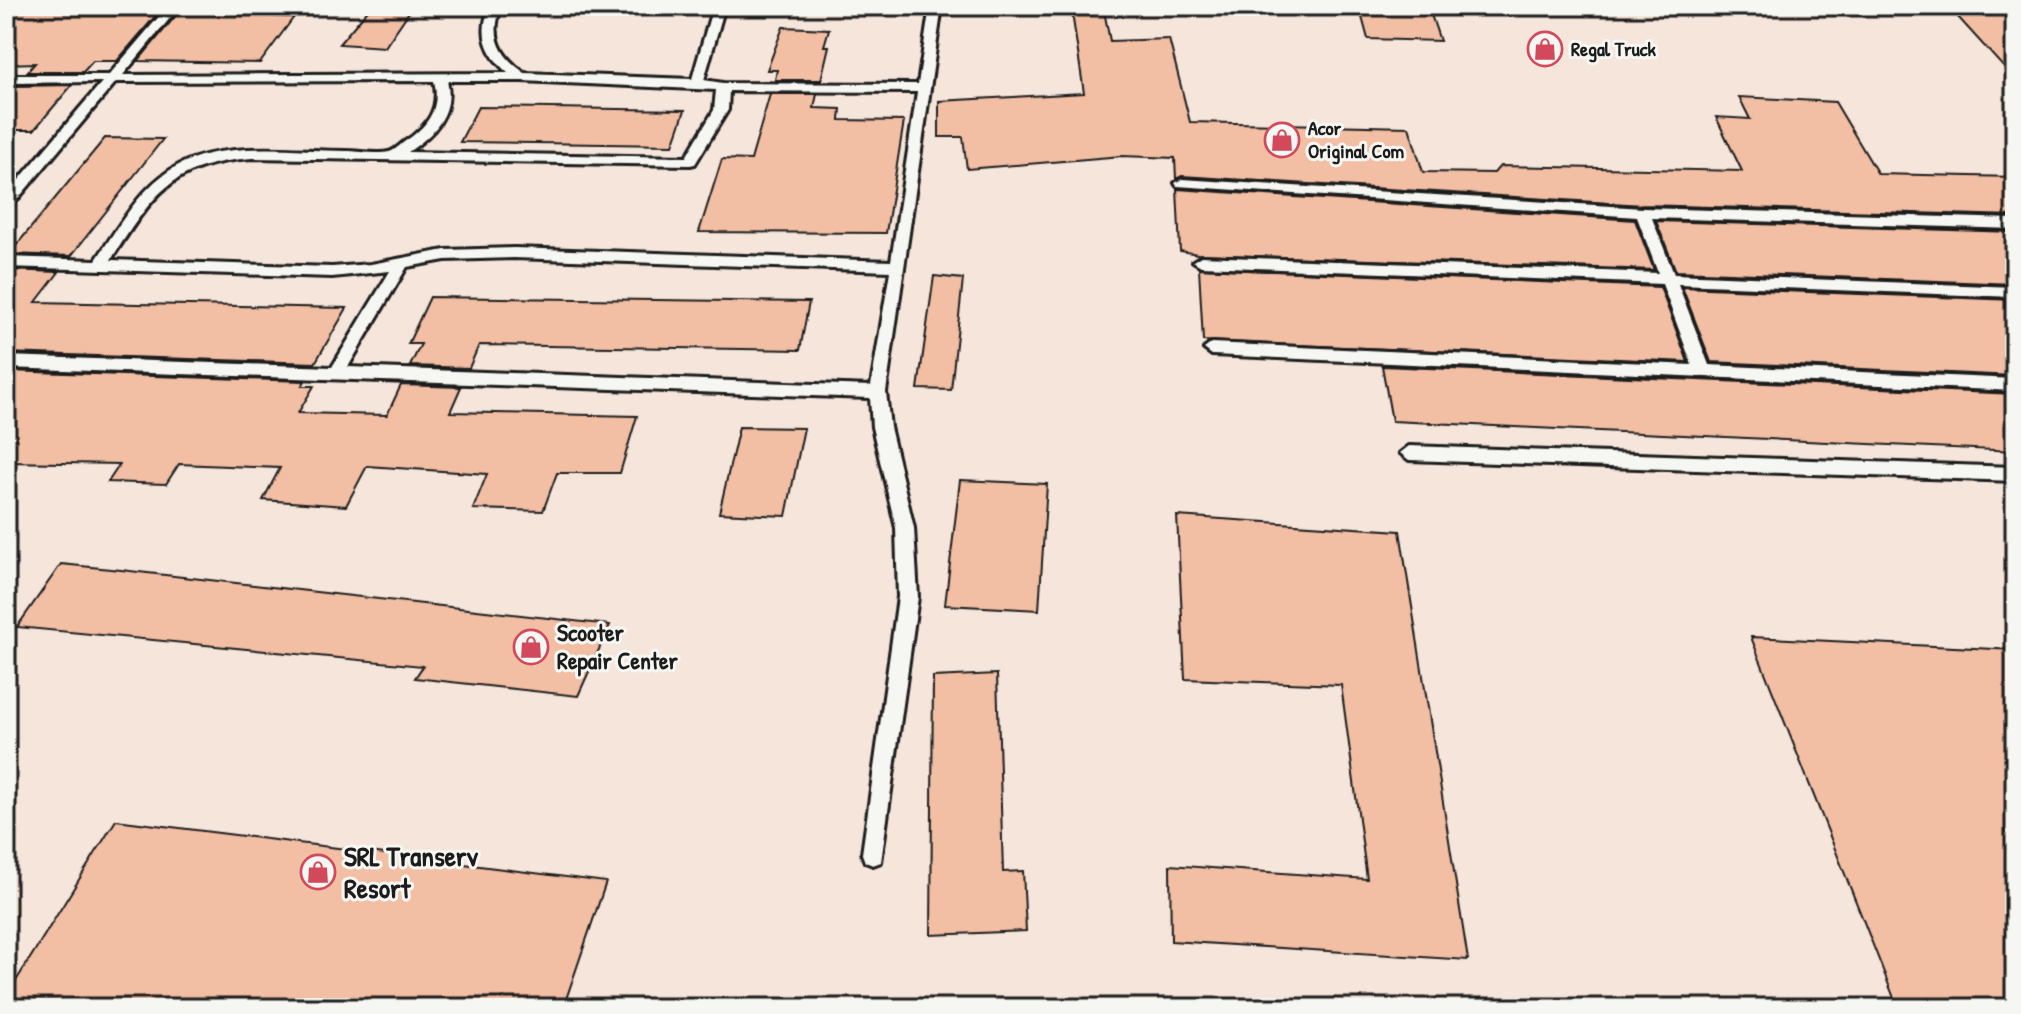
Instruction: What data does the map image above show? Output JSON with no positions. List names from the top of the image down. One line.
{"places":{"shop":["Regal Truck","Acor Original Com","Scooter Repair Center","SRL Transerv Resort"]}}
